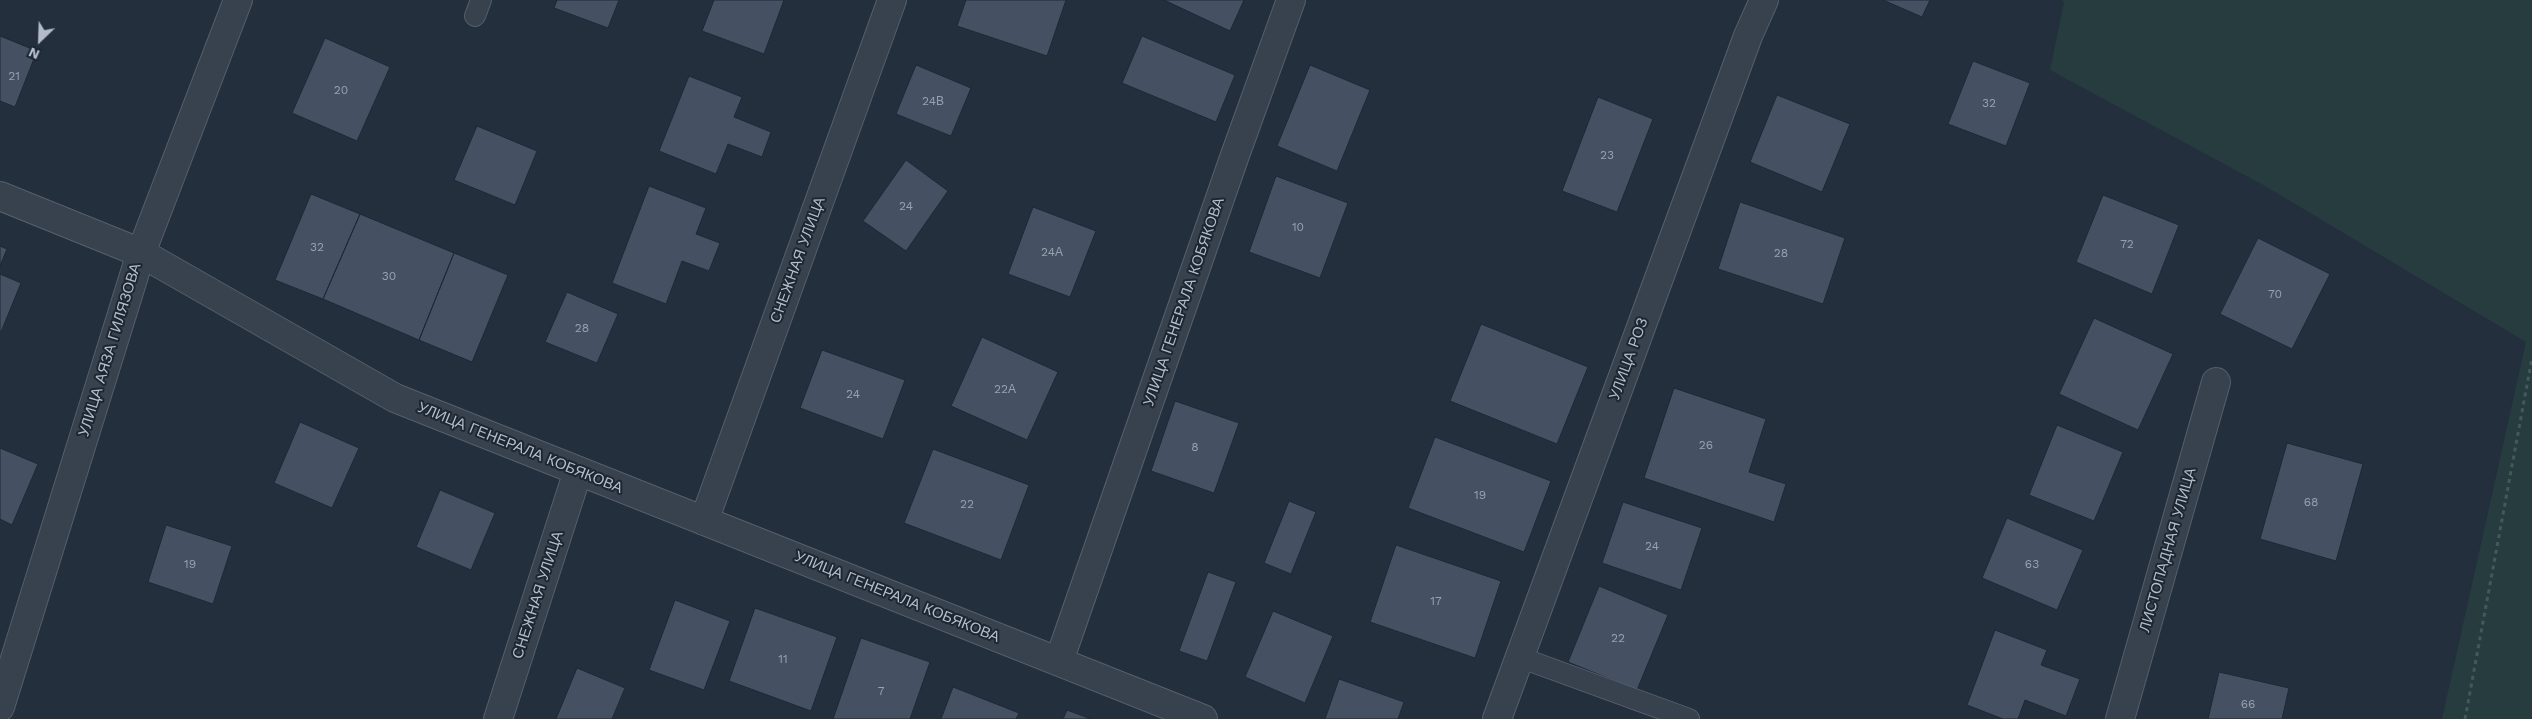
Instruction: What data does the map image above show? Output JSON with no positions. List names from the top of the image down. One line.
{"streets":{"street":["СНЕЖНАЯ УЛИЦА","УЛИЦА ГЕНЕРАЛА КОБЯКОВА","УЛИЦА АЯЗА ГИЛЯЗОВА","УЛИЦА РОЗ","ЛИСТОПАДНАЯ УЛИЦА"]},"crossings":[["СНЕЖНАЯ УЛИЦА","УЛИЦА ГЕНЕРАЛА КОБЯКОВА"],["УЛИЦА ГЕНЕРАЛА КОБЯКОВА","УЛИЦА АЯЗА ГИЛЯЗОВА"]],"house_numbers":["21","20","24В","32","23","24","10","72","32","24А","28","30","70","28","22А","24","26","8","19","68","22","24","19","63","17","22","11","7","66"],"north":"bottom left"}
